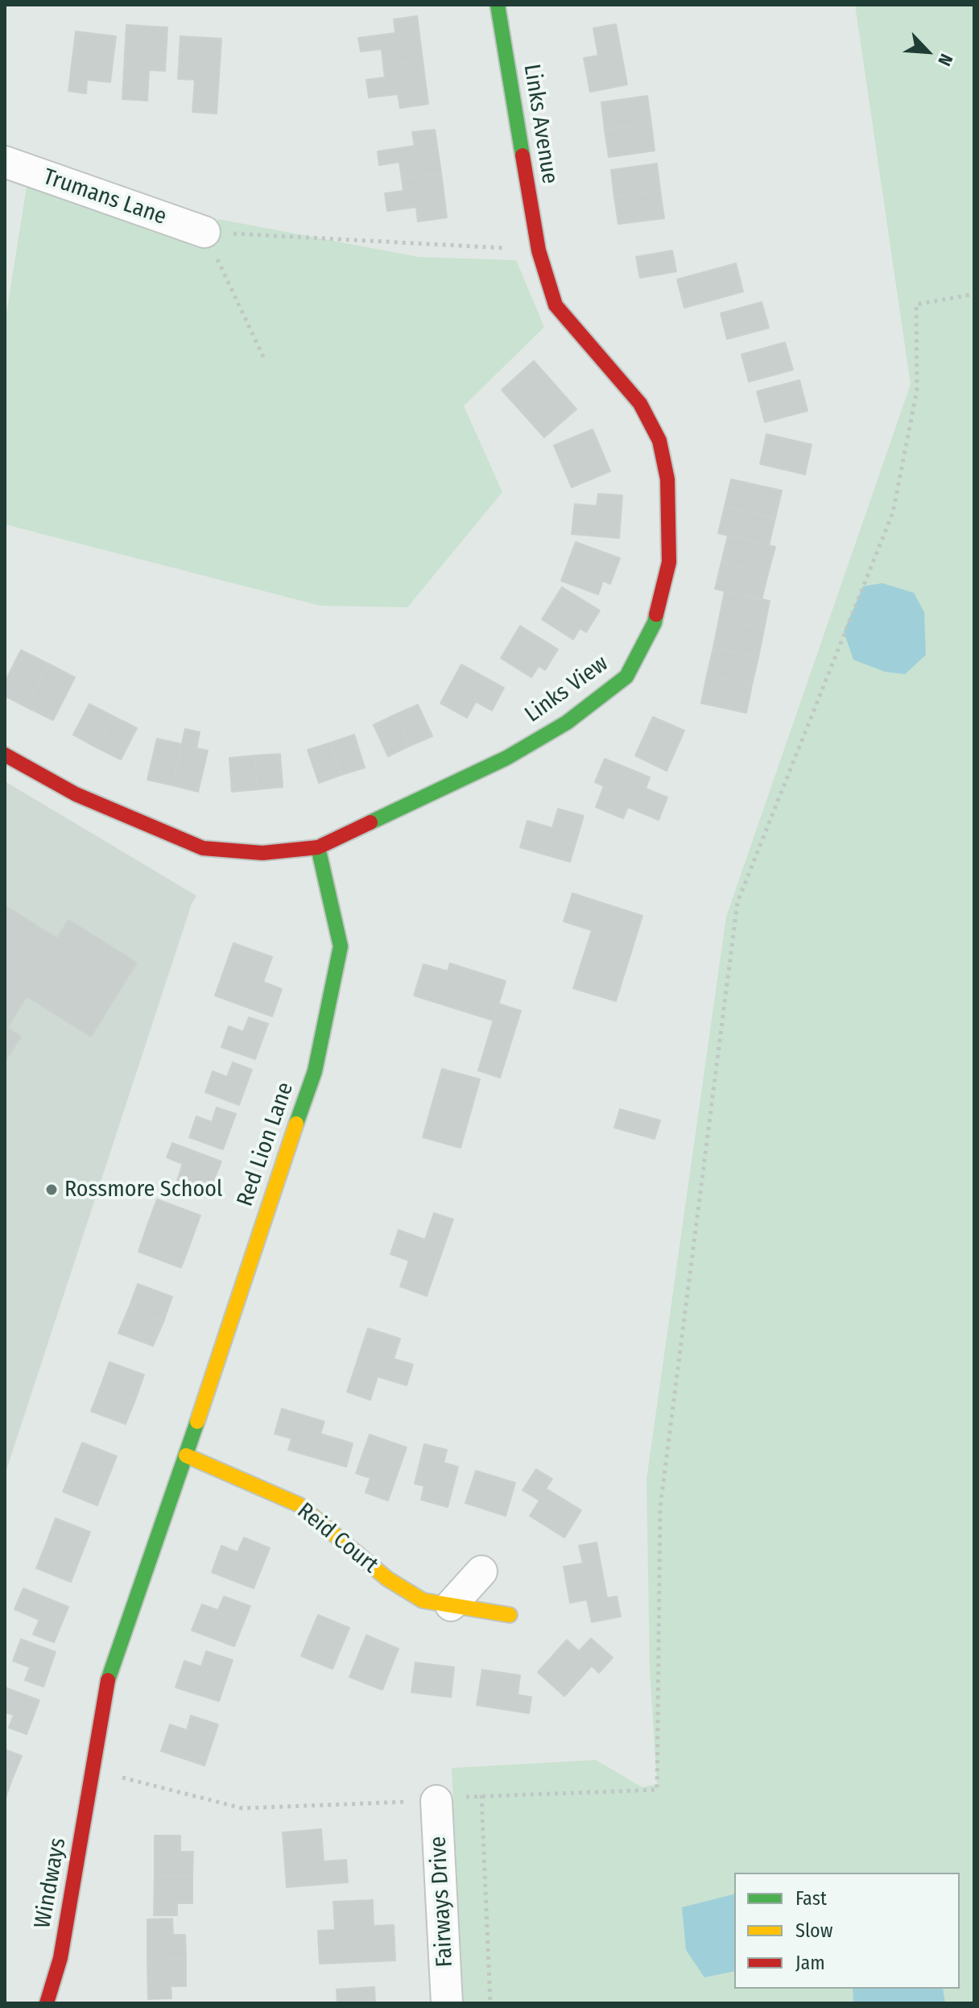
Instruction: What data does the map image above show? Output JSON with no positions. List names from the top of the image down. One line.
{"streets":{"street":["Links Avenue","Trumans Lane","Links View","Red Lion Lane","Reid Court","Windways","Fairways Drive"]},"crossings":[["Links Avenue","Links View"],["Links View","Red Lion Lane"],["Red Lion Lane","Reid Court"],["Red Lion Lane","Windways"]],"places":["Rossmore School"],"legend":["Fast","Slow","Jam"],"north":"bottom right"}
